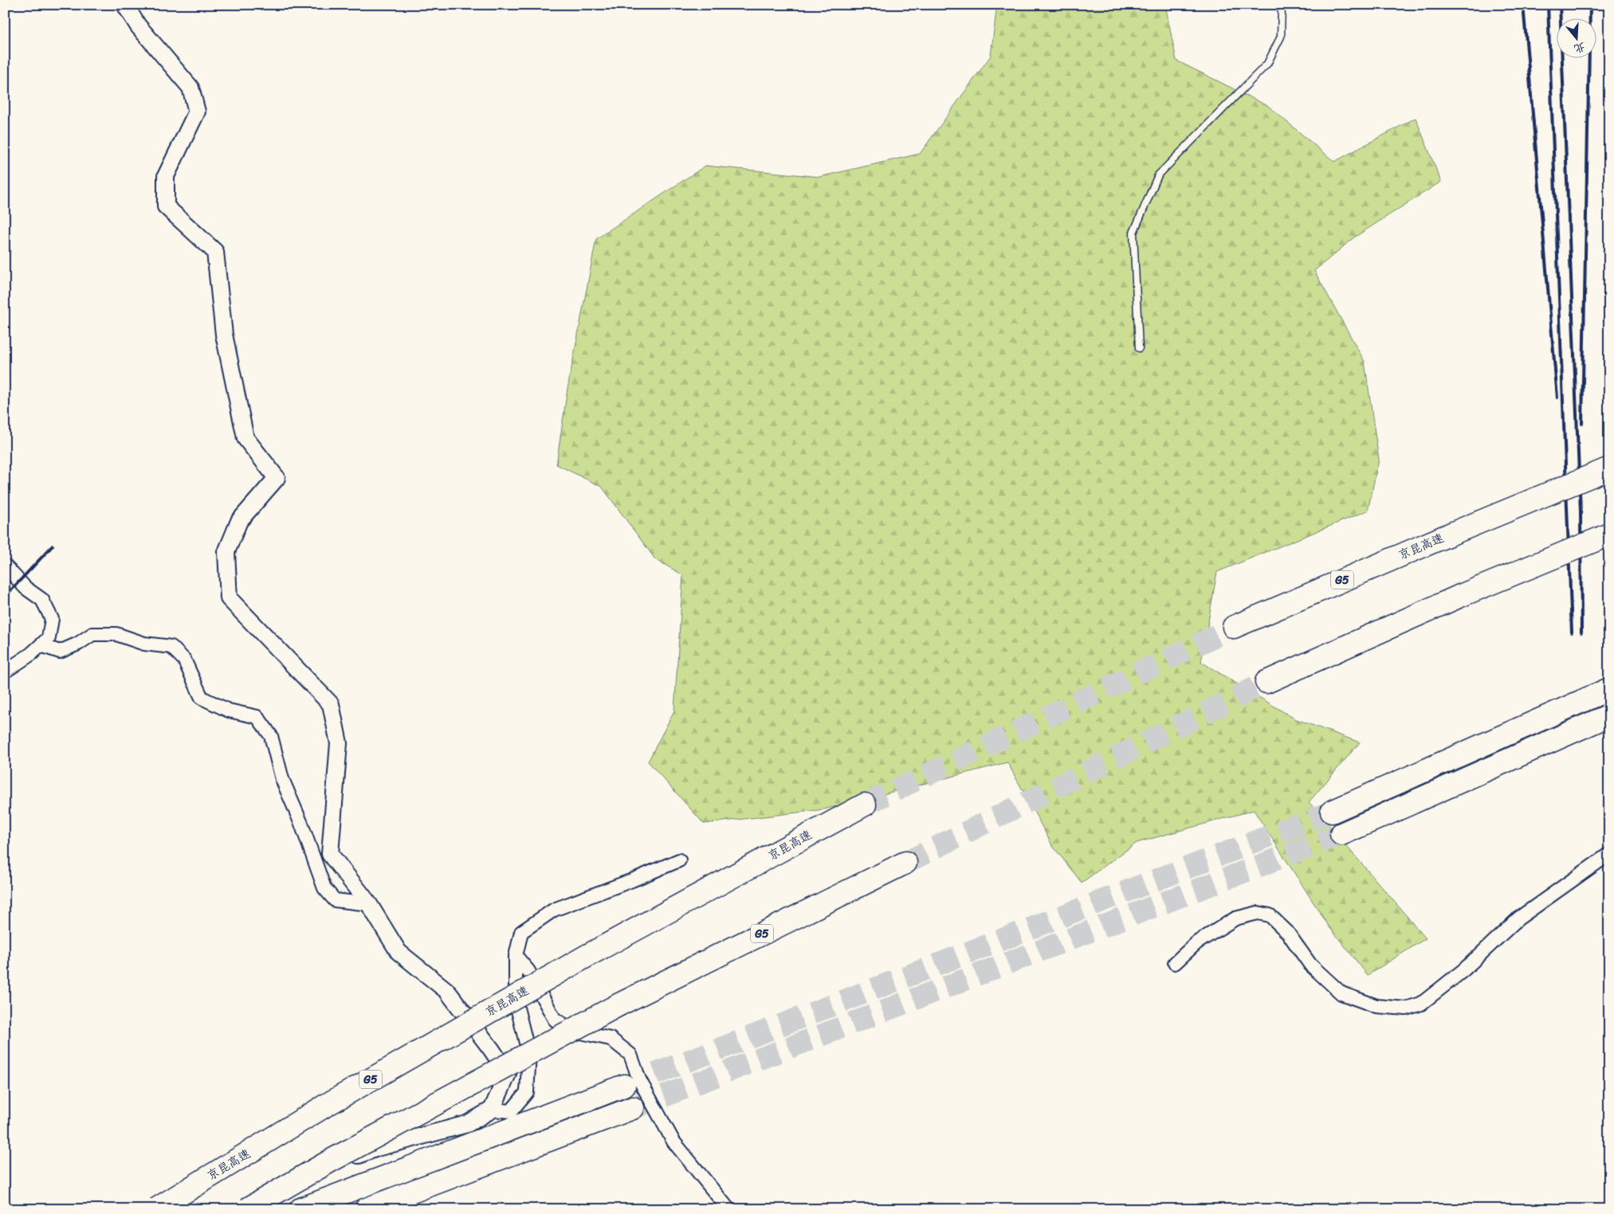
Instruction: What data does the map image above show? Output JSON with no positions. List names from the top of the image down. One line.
{"streets":{"highway":["京昆高速","G5"]},"north":"bottom"}
